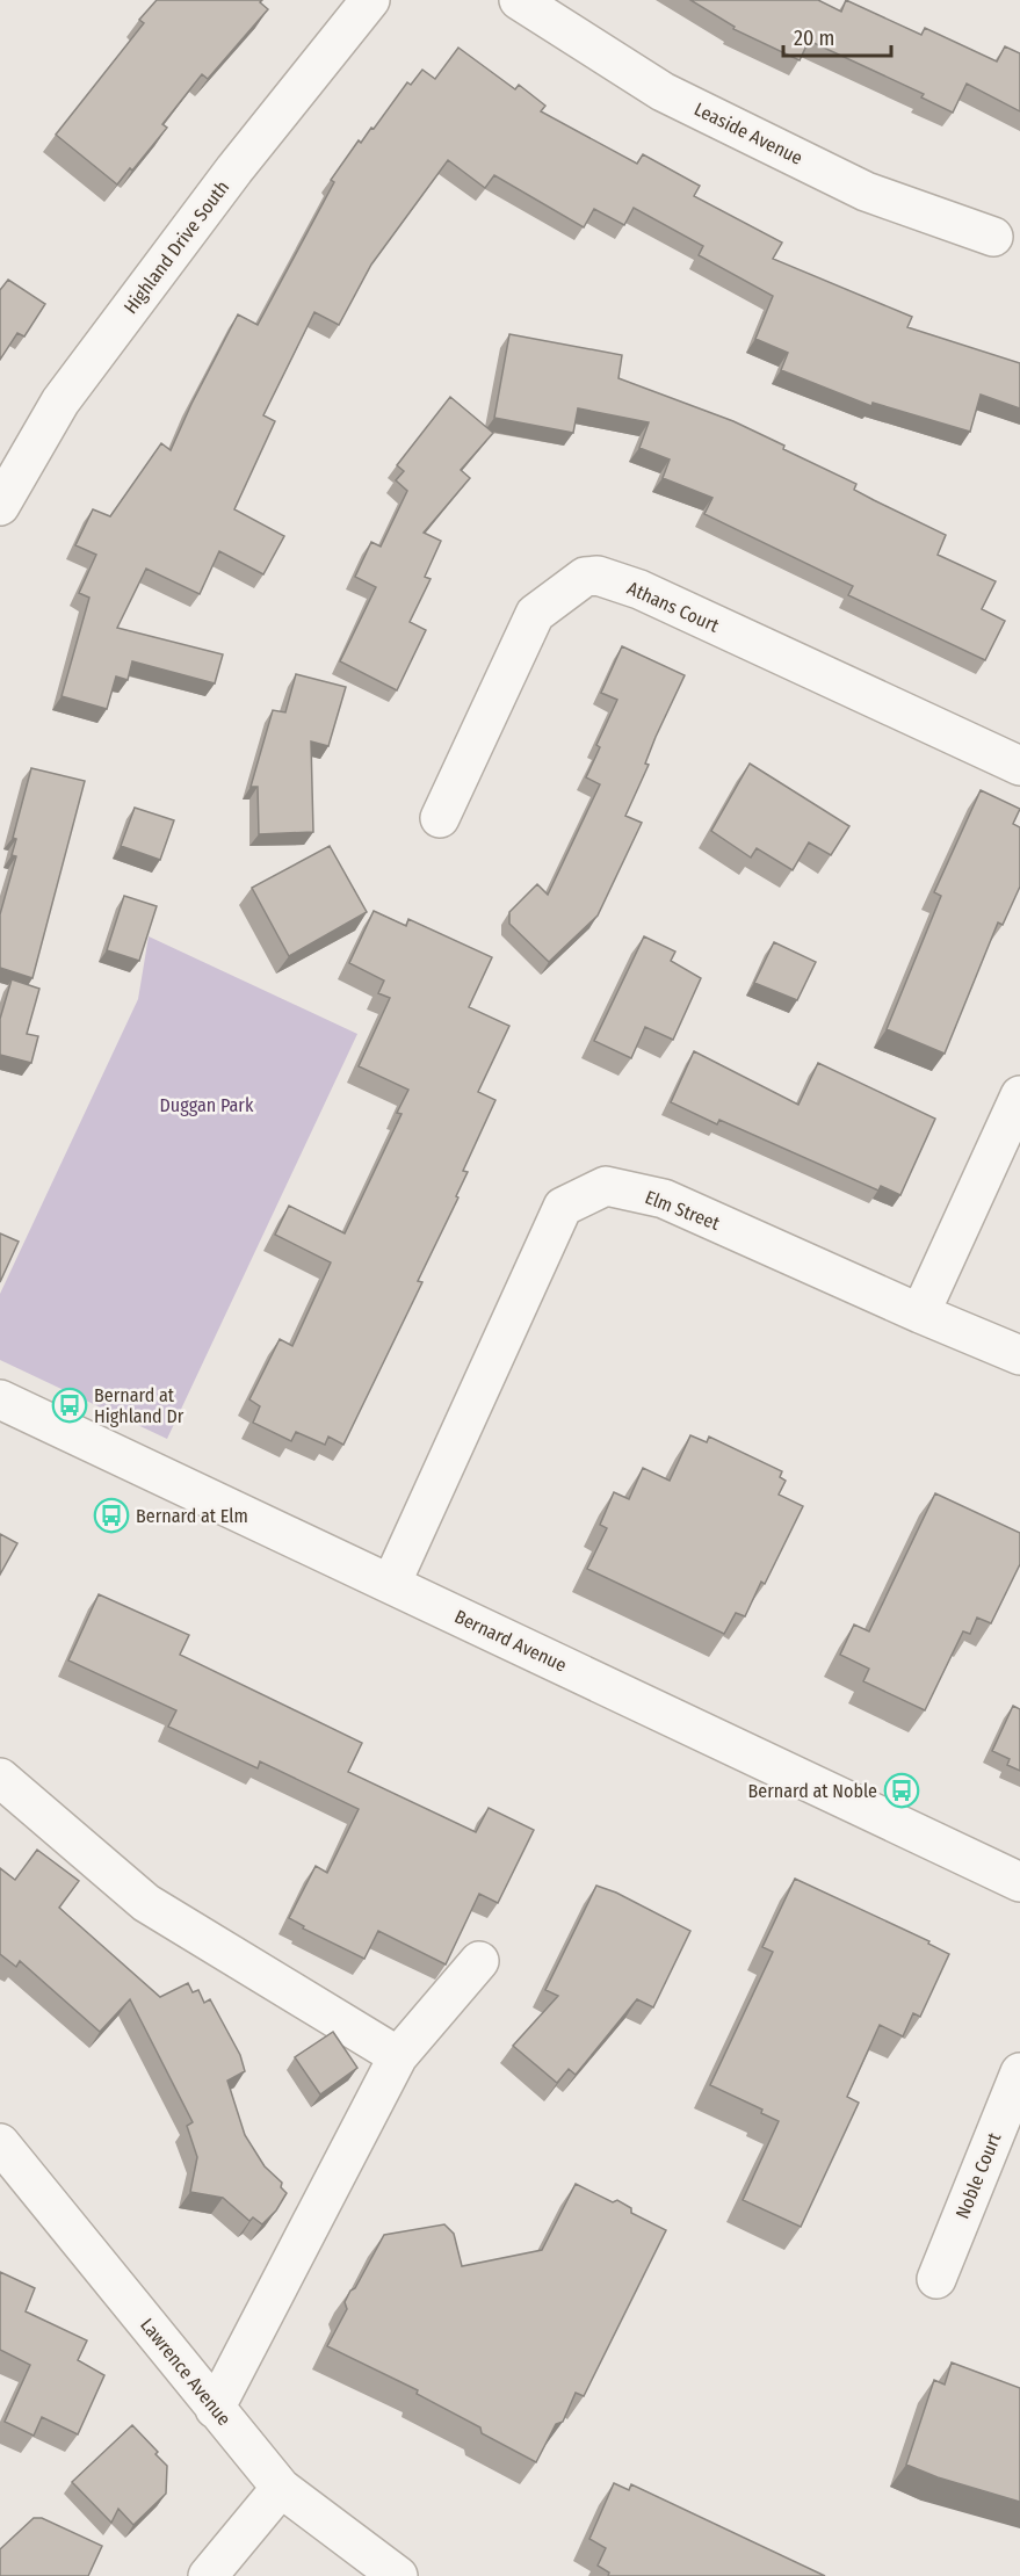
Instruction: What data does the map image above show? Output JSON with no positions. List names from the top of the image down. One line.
{"streets":{"street":["Leaside Avenue","Highland Drive South","Athans Court","Elm Street","Bernard Avenue","Noble Court","Lawrence Avenue"]},"crossings":[["Elm Street","Bernard Avenue"]],"parks":["Duggan Park"],"places":{"bus stop":["Bernard at Highland Dr","Bernard at Elm","Bernard at Noble"]},"scale_bar":"20 m"}
